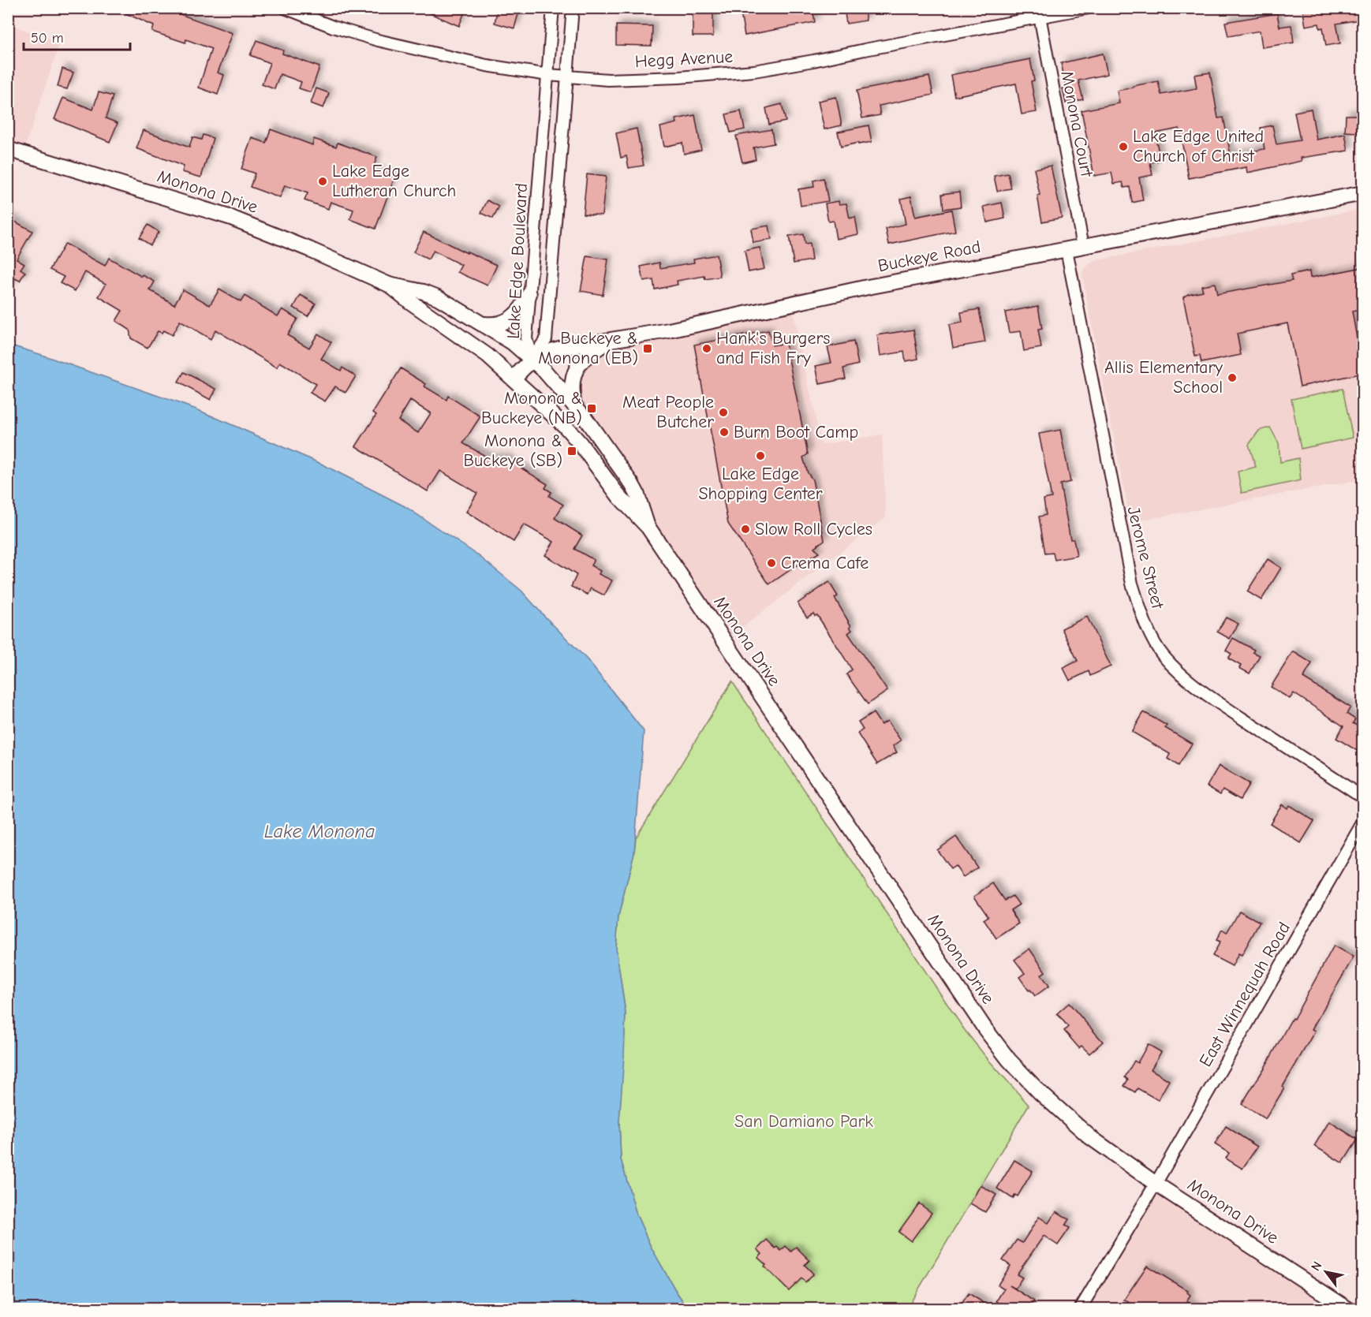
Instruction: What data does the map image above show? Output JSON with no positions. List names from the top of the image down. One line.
{"streets":{"street":["Hegg Avenue","Monona Court","Monona Drive","Buckeye Road","Lake Edge Boulevard","Jerome Street","East Winnequah Road"]},"crossings":[["Hegg Avenue","Monona Court"],["Hegg Avenue","Lake Edge Boulevard"],["Monona Court","Buckeye Road"],["Monona Drive","Buckeye Road"],["Monona Drive","Lake Edge Boulevard"],["Monona Drive","East Winnequah Road"],["Buckeye Road","Lake Edge Boulevard"],["Buckeye Road","Jerome Street"]],"water":["Lake Monona"],"parks":["San Damiano Park"],"places":{"other":["Lake Edge United Church of Christ","Lake Edge Lutheran Church","Hank's Burgers and Fish Fry","Allis Elementary School","Meat People Butcher","Burn Boot Camp","Lake Edge Shopping Center","Slow Roll Cycles","Crema Cafe"],"transit":["Buckeye & Monona (EB)","Monona & Buckeye (NB)","Monona & Buckeye (SB)"]},"scale_bar":"50 m","north":"top left"}
